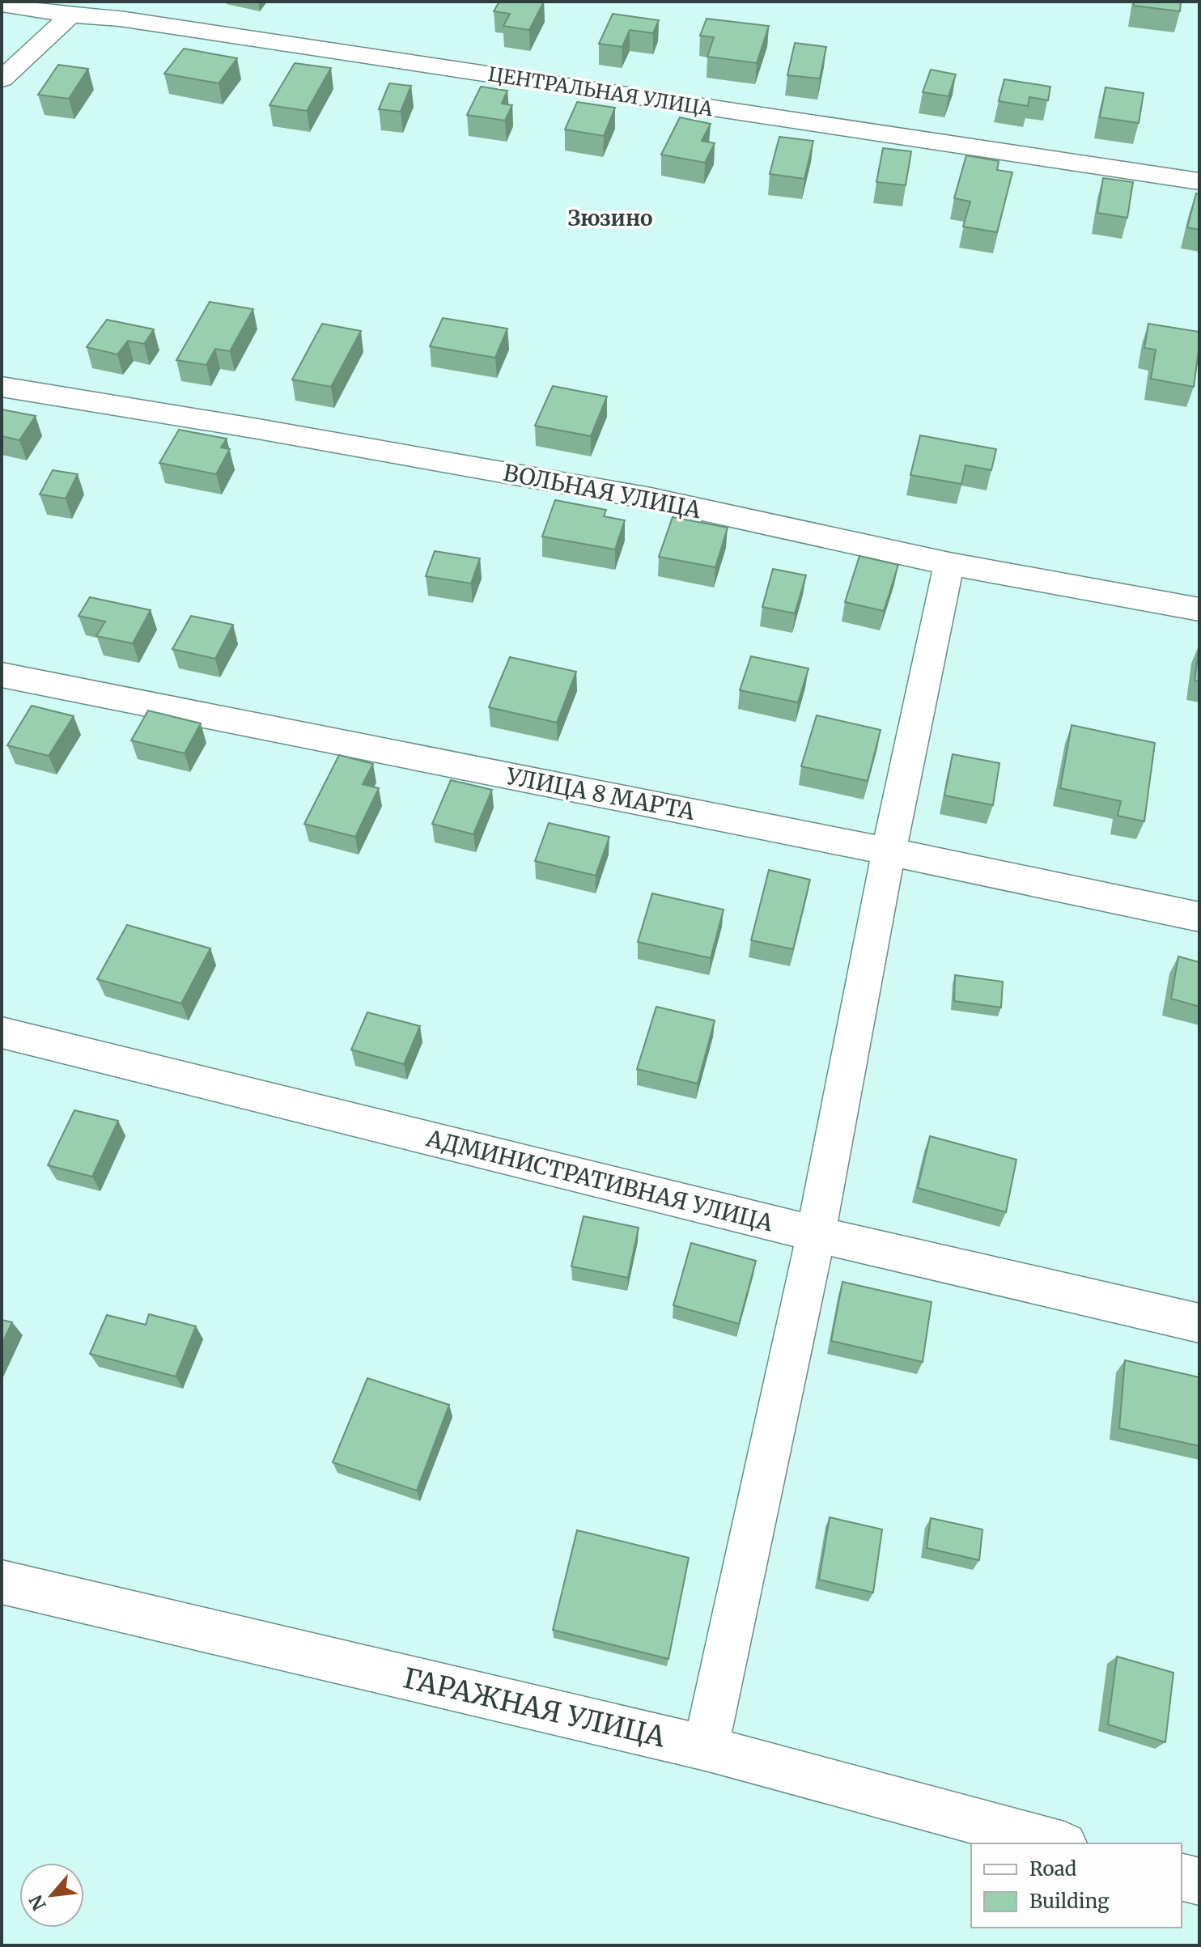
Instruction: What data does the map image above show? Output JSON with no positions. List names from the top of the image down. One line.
{"streets":{"street":["ЦЕНТРАЛЬНАЯ УЛИЦА","ВОЛЬНАЯ УЛИЦА","УЛИЦА 8 МАРТА","АДМИНИСТРАТИВНАЯ УЛИЦА","ГАРАЖНАЯ УЛИЦА"]},"districts":["Зюзино"],"legend":["Road","Building"],"north":"bottom left"}
